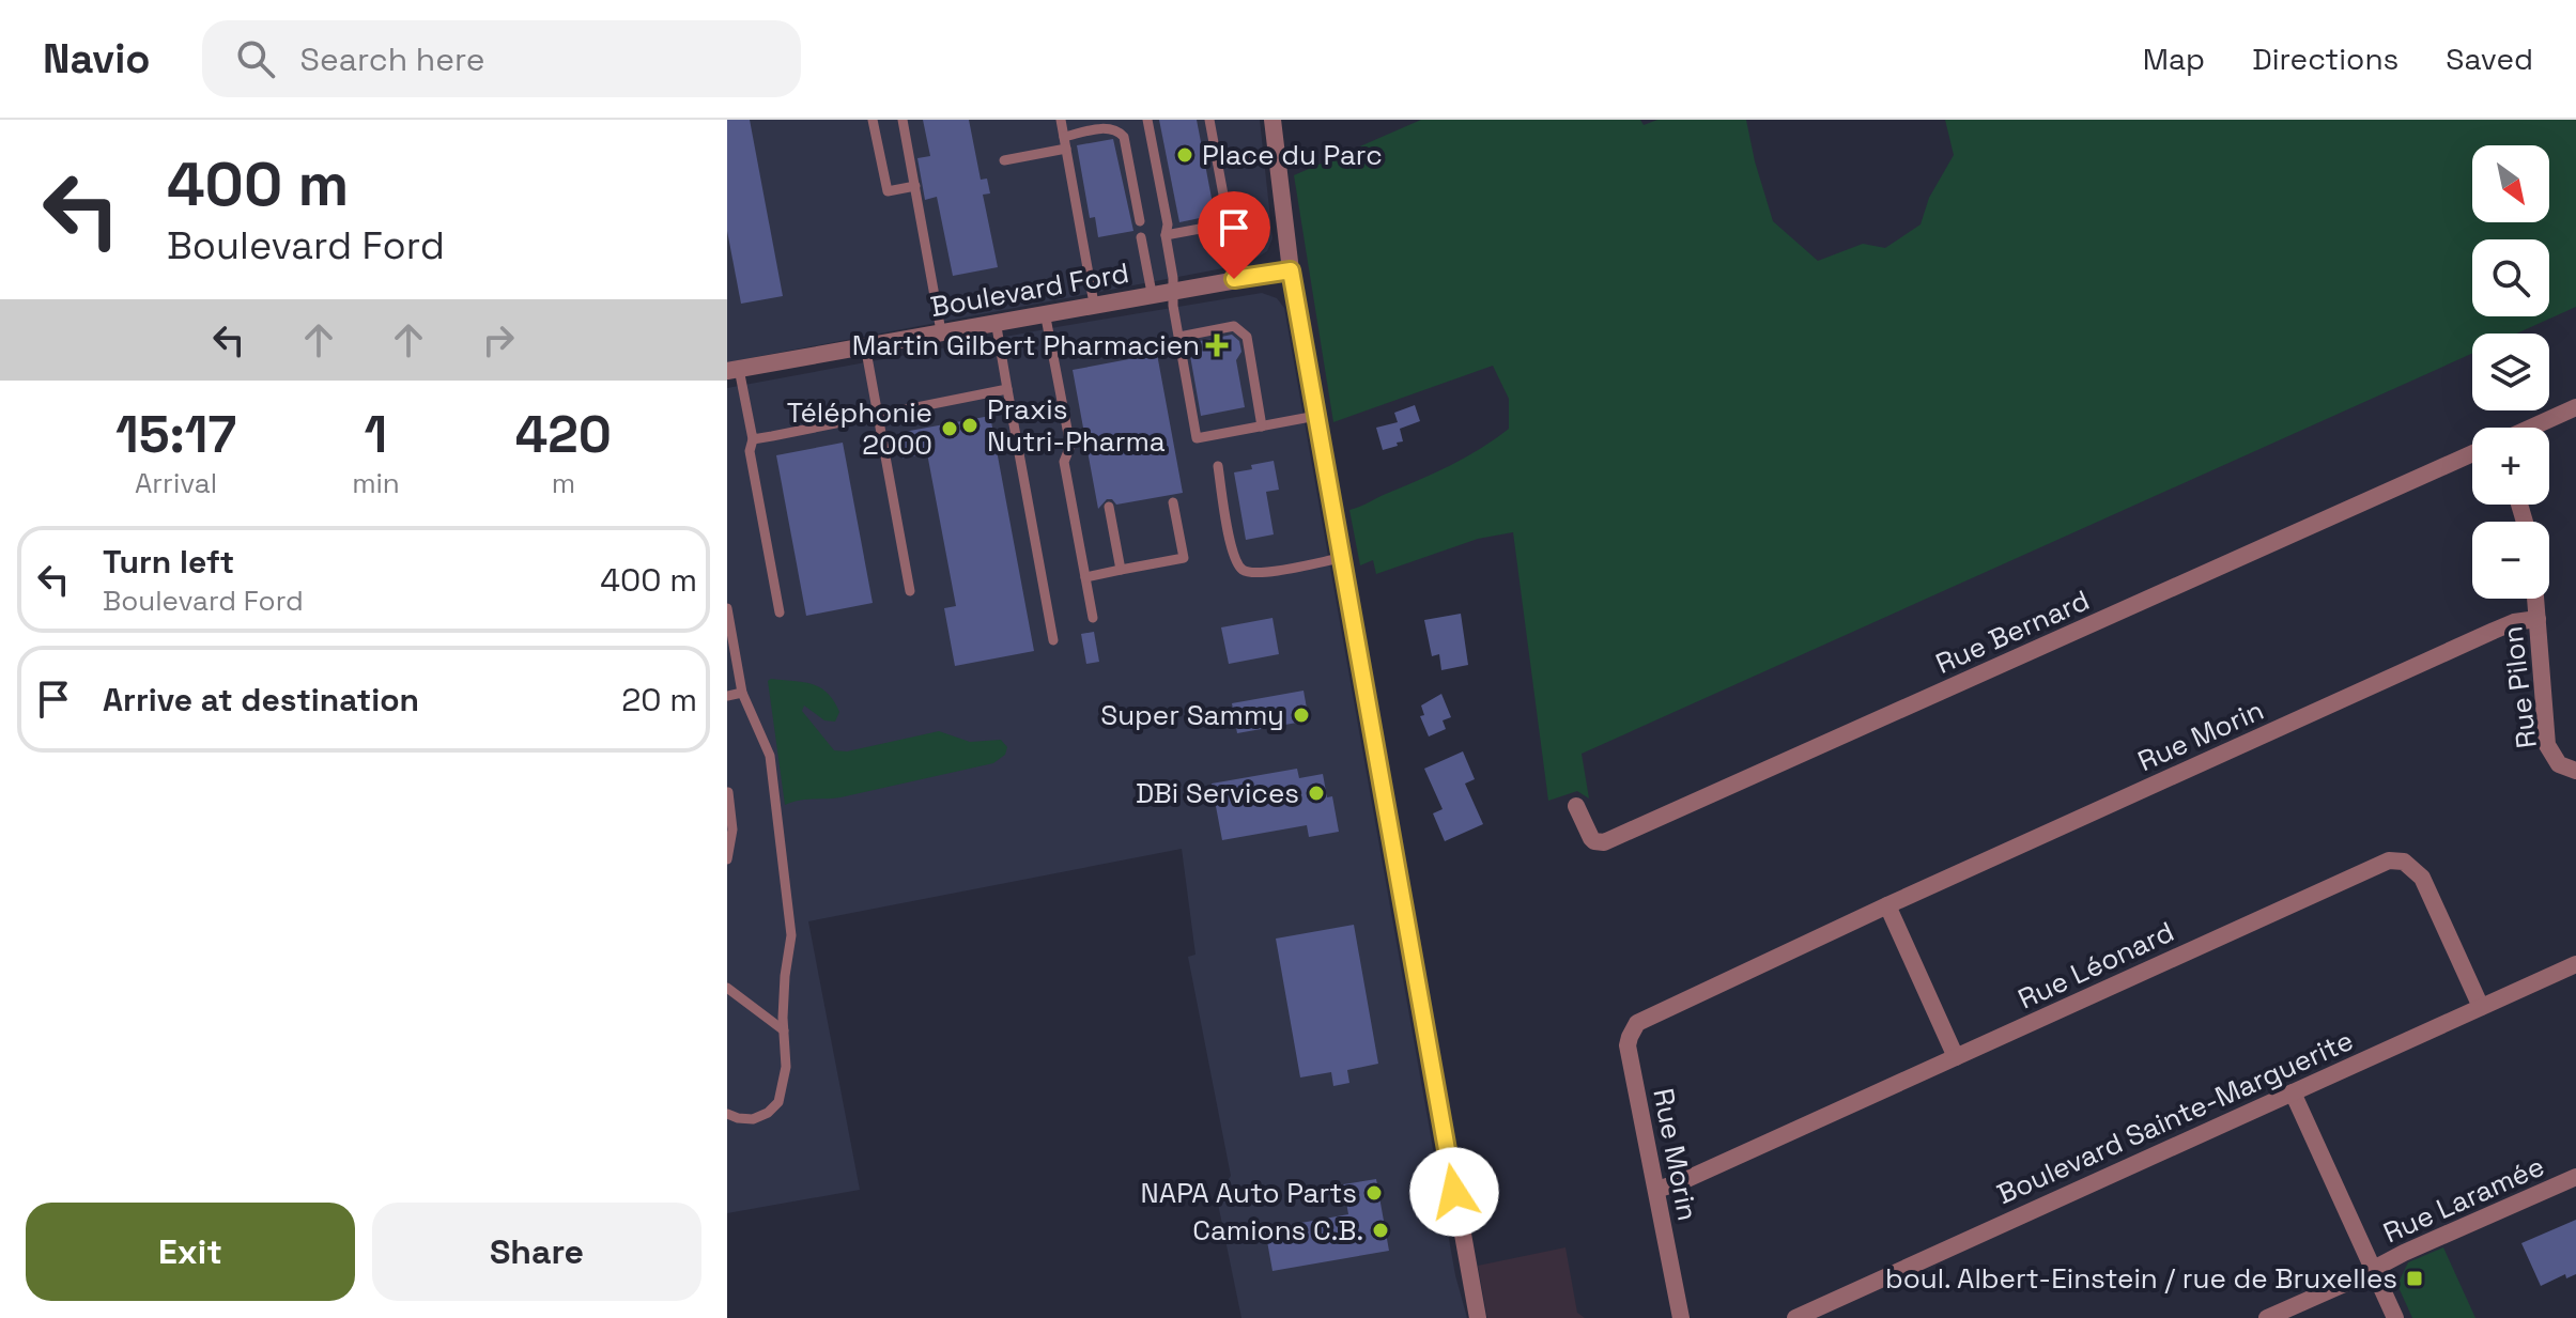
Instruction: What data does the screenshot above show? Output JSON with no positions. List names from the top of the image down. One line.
{"streets":{"street":["Boulevard Ford","Rue Bernard","Rue Pilon","Rue Morin","Rue Léonard","Boulevard Sainte-Marguerite","Rue Laramée"]},"crossings":[["Rue Pilon","Rue Morin"],["Rue Morin","Rue Léonard"],["Rue Léonard","Boulevard Sainte-Marguerite"]],"places":{"other":["Place du Parc","Praxis Nutri-Pharma","Téléphonie 2000","Super Sammy","DBi Services","NAPA Auto Parts","Camions C.B."],"health":["Martin Gilbert Pharmacien"],"transit":["boul. Albert-Einstein / rue de Bruxelles"]},"north":"bottom right","page":{"header":"Navio","search":"Search here","nav":["Map","Directions","Saved"],"turn":["400 m","Boulevard Ford"],"map_buttons":["+","−"],"eta":["15:17","Arrival","1","min","420","m"],"list":[{"name":"Turn left","note":"Boulevard Ford","value":"400 m"},{"name":"Arrive at destination","value":"20 m"}],"buttons":["Exit","Share"]}}
